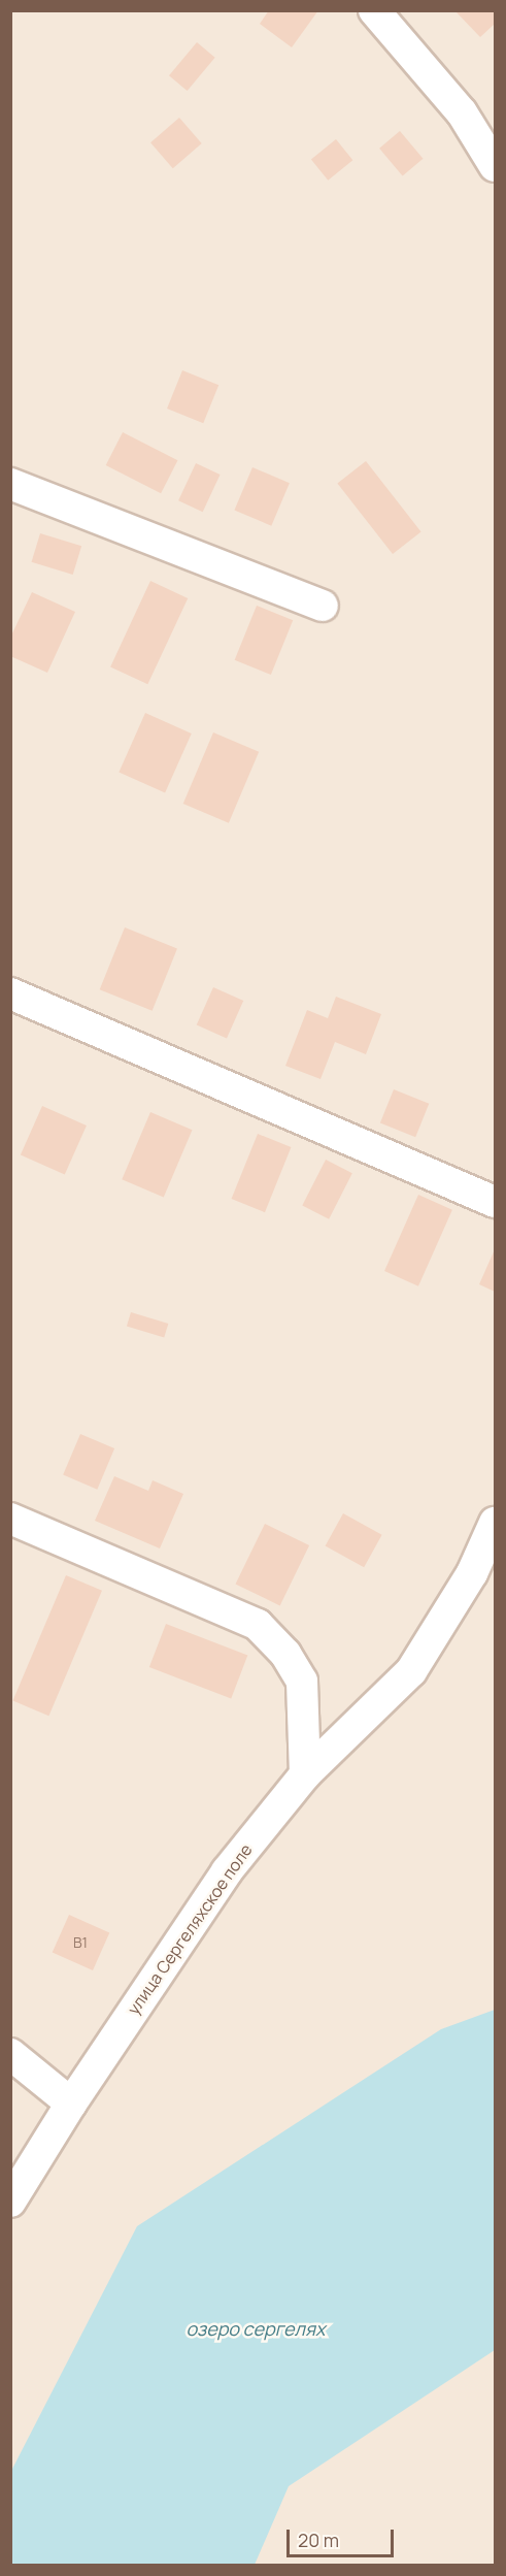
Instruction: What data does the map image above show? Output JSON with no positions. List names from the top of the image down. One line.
{"streets":{"street":["улица Сергеляхское поле"]},"water":["озеро сергелях"],"house_numbers":["В1"],"scale_bar":"20 m"}
